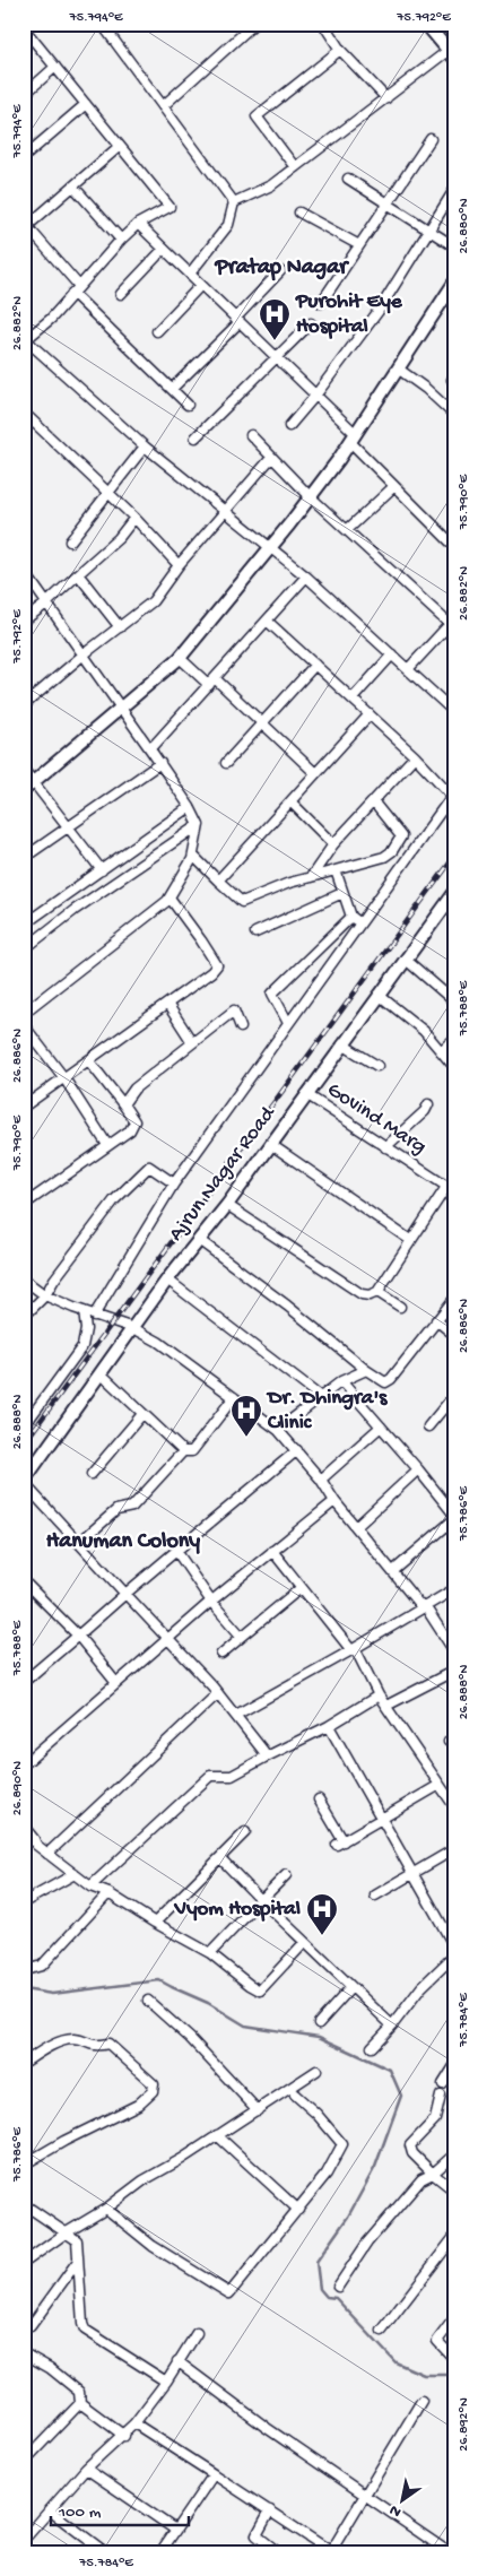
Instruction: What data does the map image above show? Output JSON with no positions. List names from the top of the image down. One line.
{"streets":{"street":["Govind Marg","Ajrun Nagar Road"]},"crossings":[["Govind Marg","Ajrun Nagar Road"]],"districts":["Pratap Nagar","Hanuman Colony"],"places":{"hospital":["Purohit Eye Hospital","Dr. Dhingra's Clinic","Vyom Hospital"]},"scale_bar":"100 m","north":"bottom left","coordinates":["75.794°E","75.792°E","26.880°N","26.882°N","75.790°E","75.788°E","26.886°N","26.888°N","75.786°E","26.890°N","75.784°E","26.892°N"]}
